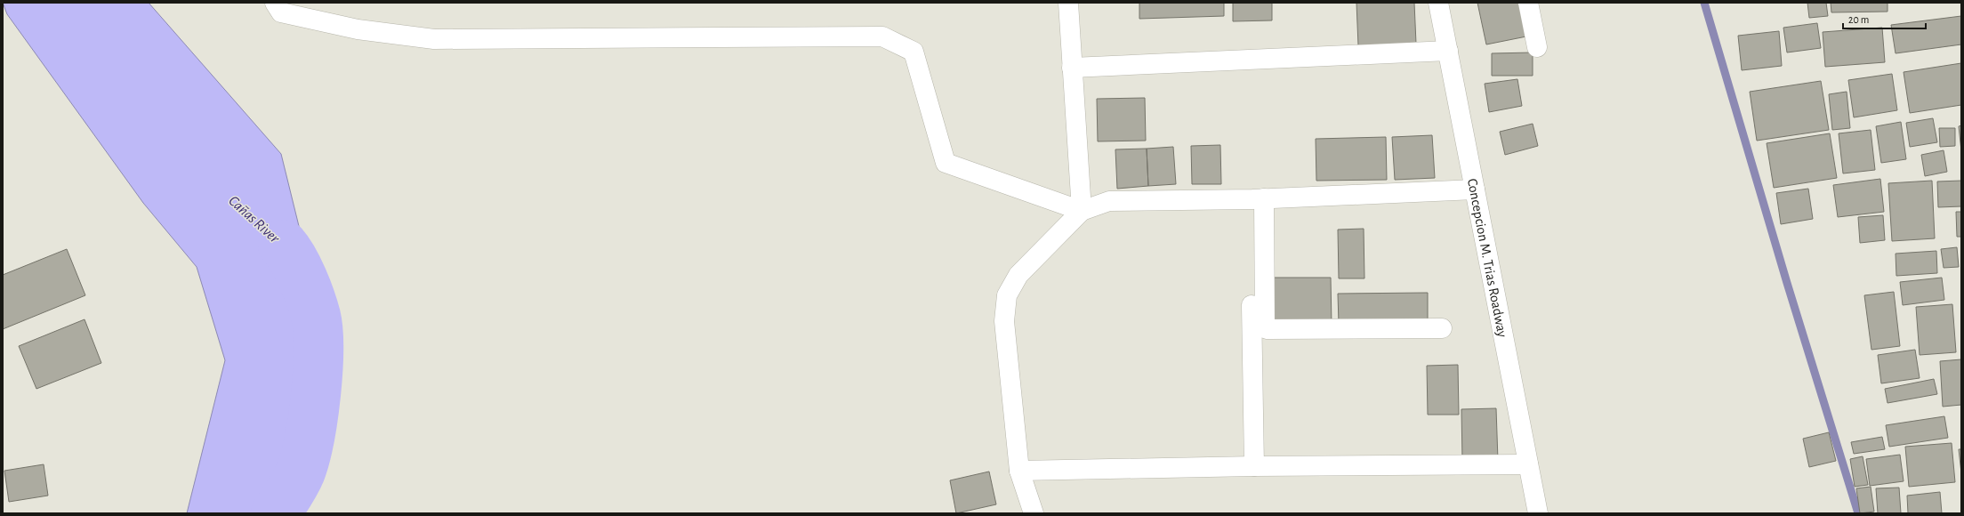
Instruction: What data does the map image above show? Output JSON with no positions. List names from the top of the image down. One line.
{"streets":{"street":["Concepcion M. Trias Roadway"]},"water":["Cañas River"],"scale_bar":"20 m"}
